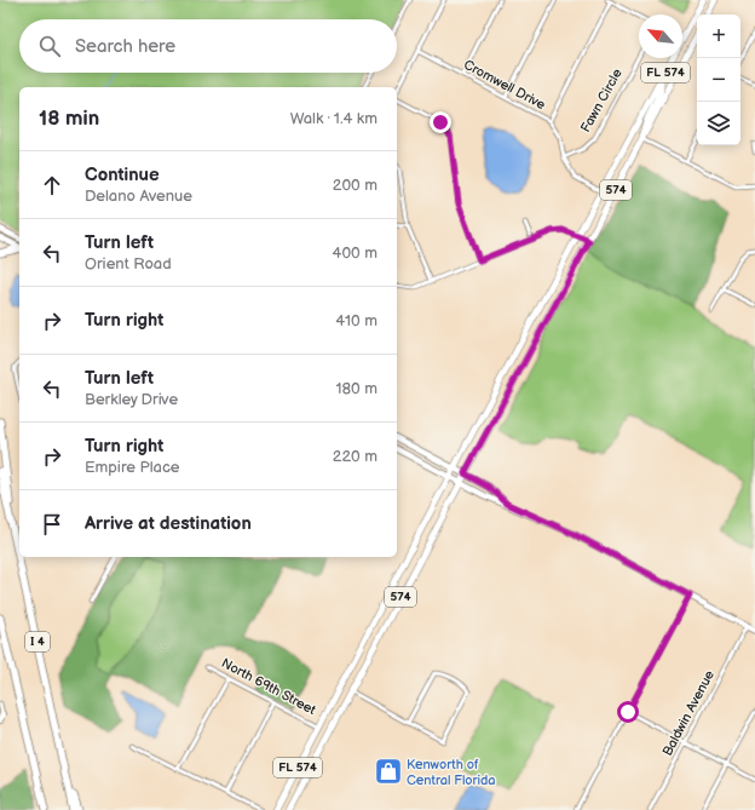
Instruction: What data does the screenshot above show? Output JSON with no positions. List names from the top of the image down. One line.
{"streets":{"highway":["I 4"],"main road":["FL 574","574"],"street":["Cromwell Drive","Fawn Circle","North 69th Street","Baldwin Avenue"]},"crossings":[["FL 574","Cromwell Drive"],["FL 574","North 69th Street"],["Cromwell Drive","Fawn Circle"]],"places":{"shop":["Kenworth of Central Florida"]},"north":"top left","page":{"map_buttons":["+","−"],"search":"Search here","heading":["18 min","Walk · 1.4 km"],"list":[["Continue","Delano Avenue","200 m"],["Turn left","Orient Road","400 m"],["Turn right","410 m"],["Turn left","Berkley Drive","180 m"],["Turn right","Empire Place","220 m"],"Arrive at destination"]}}
